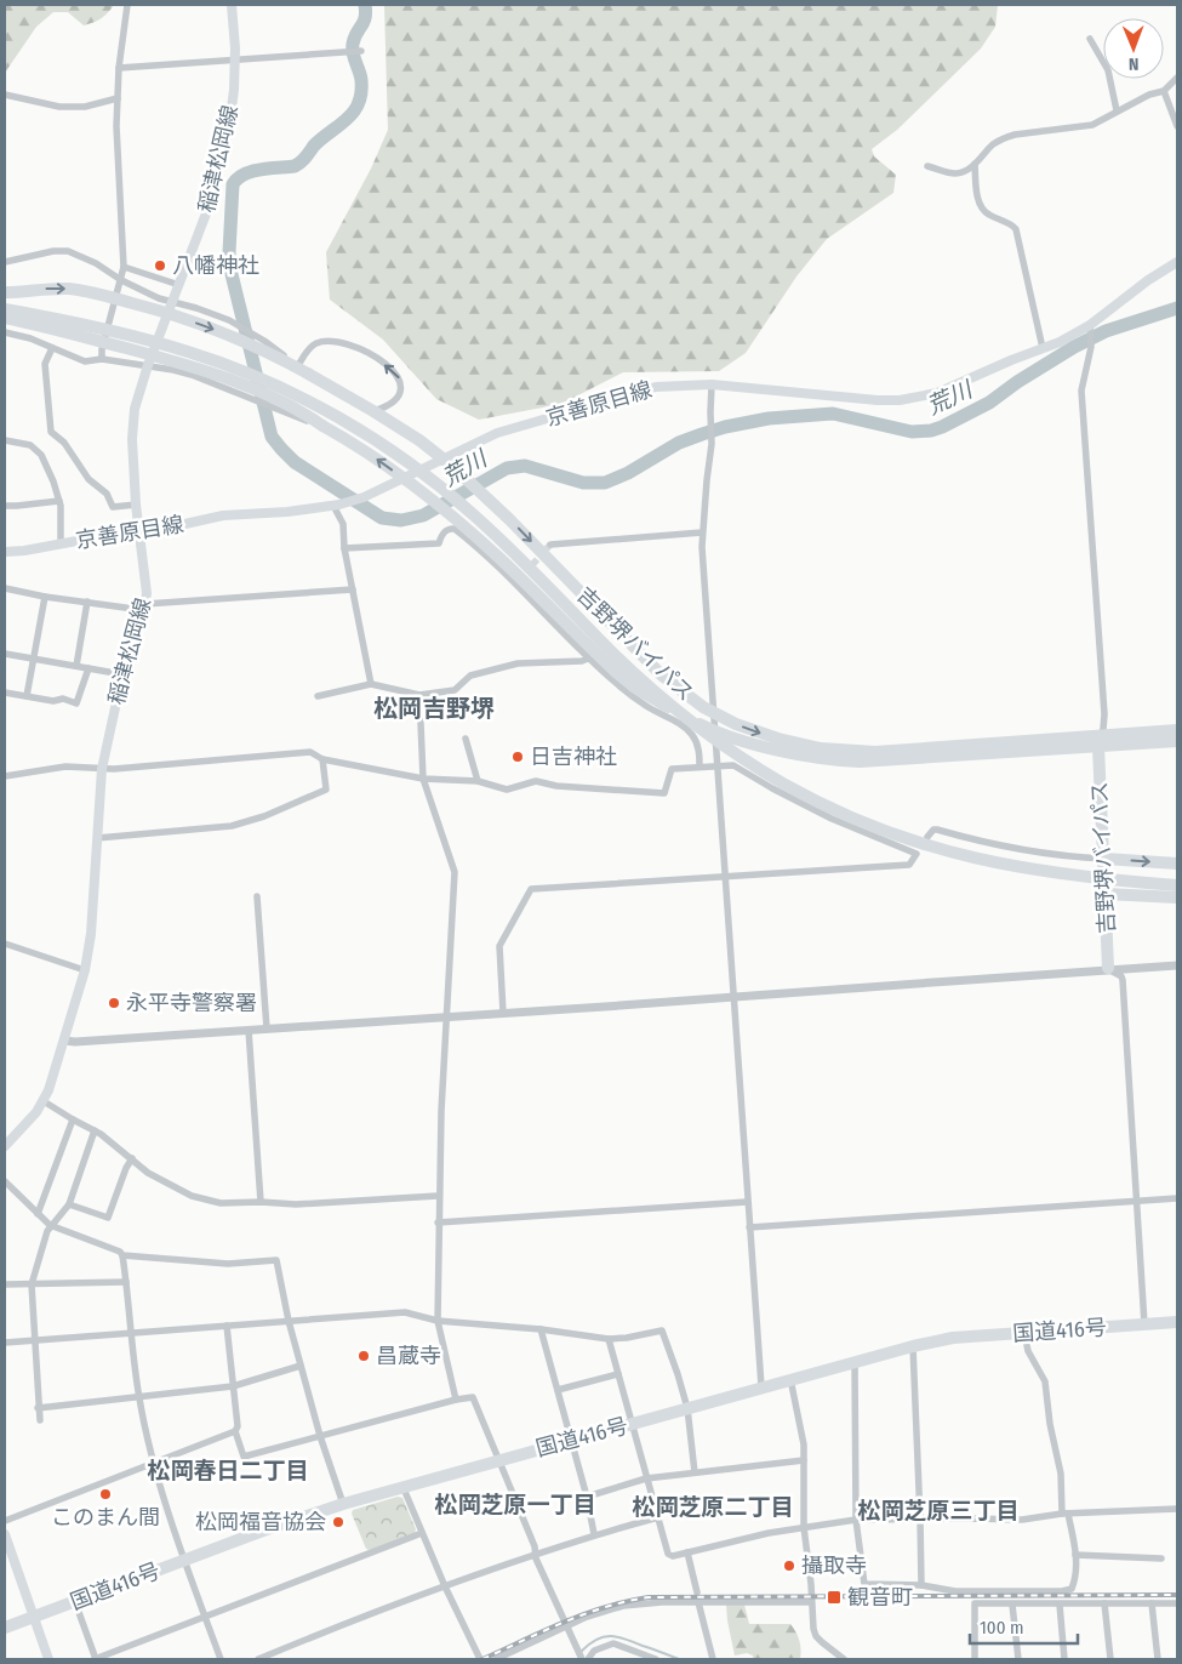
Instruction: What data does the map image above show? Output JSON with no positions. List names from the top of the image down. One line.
{"streets":{"highway":["吉野堺バイパス","国道416号"],"main road":["稲津松岡線","京善原目線"]},"crossings":[["稲津松岡線","京善原目線"],["京善原目線","吉野堺バイパス"]],"districts":["松岡吉野堺","松岡春日二丁目","松岡芝原一丁目","松岡芝原二丁目","松岡芝原三丁目"],"water":["荒川"],"places":{"other":["八幡神社","日吉神社","永平寺警察署","昌蔵寺","このまん間","松岡福音協会","攝取寺"],"transit":["観音町"]},"scale_bar":"100 m","north":"bottom"}
